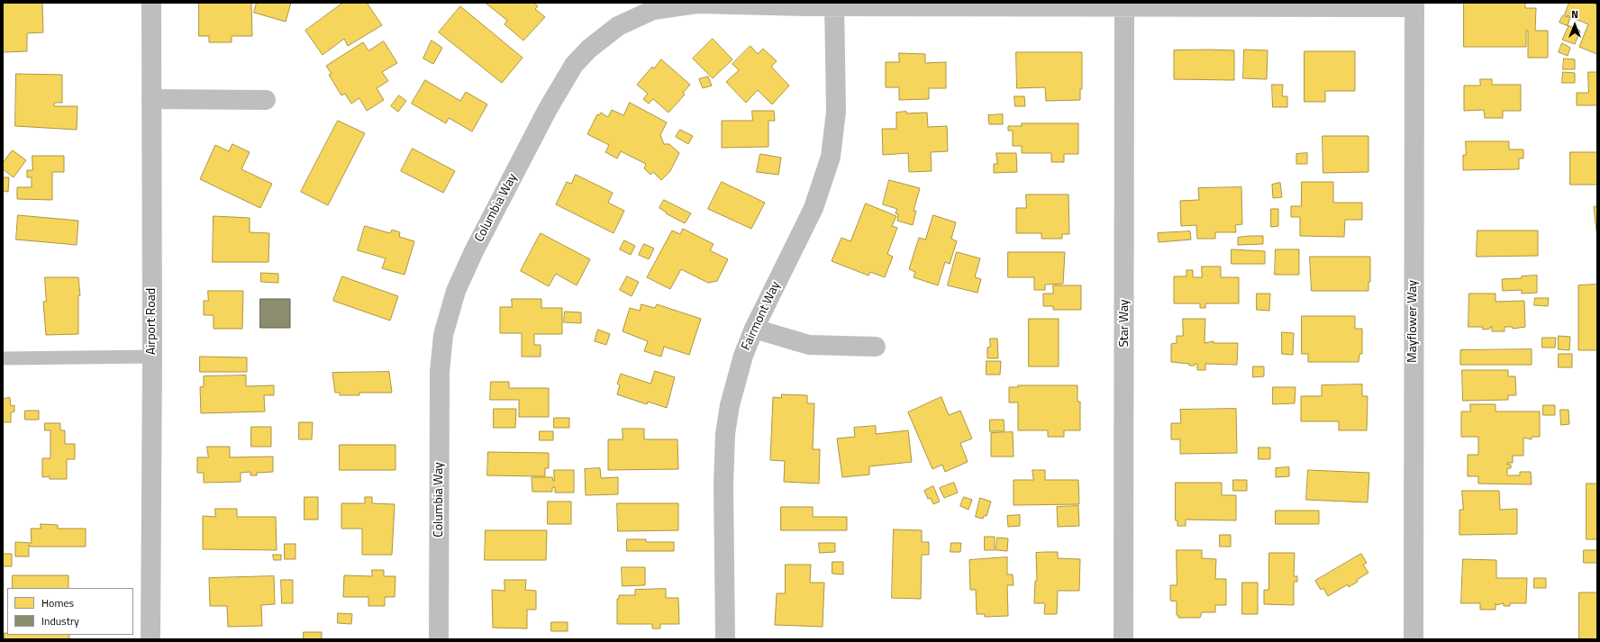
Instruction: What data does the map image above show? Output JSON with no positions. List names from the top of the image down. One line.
{"streets":{"street":["Columbia Way","Fairmont Way","Airport Road","Mayflower Way","Star Way"]},"crossings":[["Columbia Way","Fairmont Way"],["Columbia Way","Mayflower Way"],["Columbia Way","Star Way"]],"legend":["Homes","Industry"],"north":"top"}
